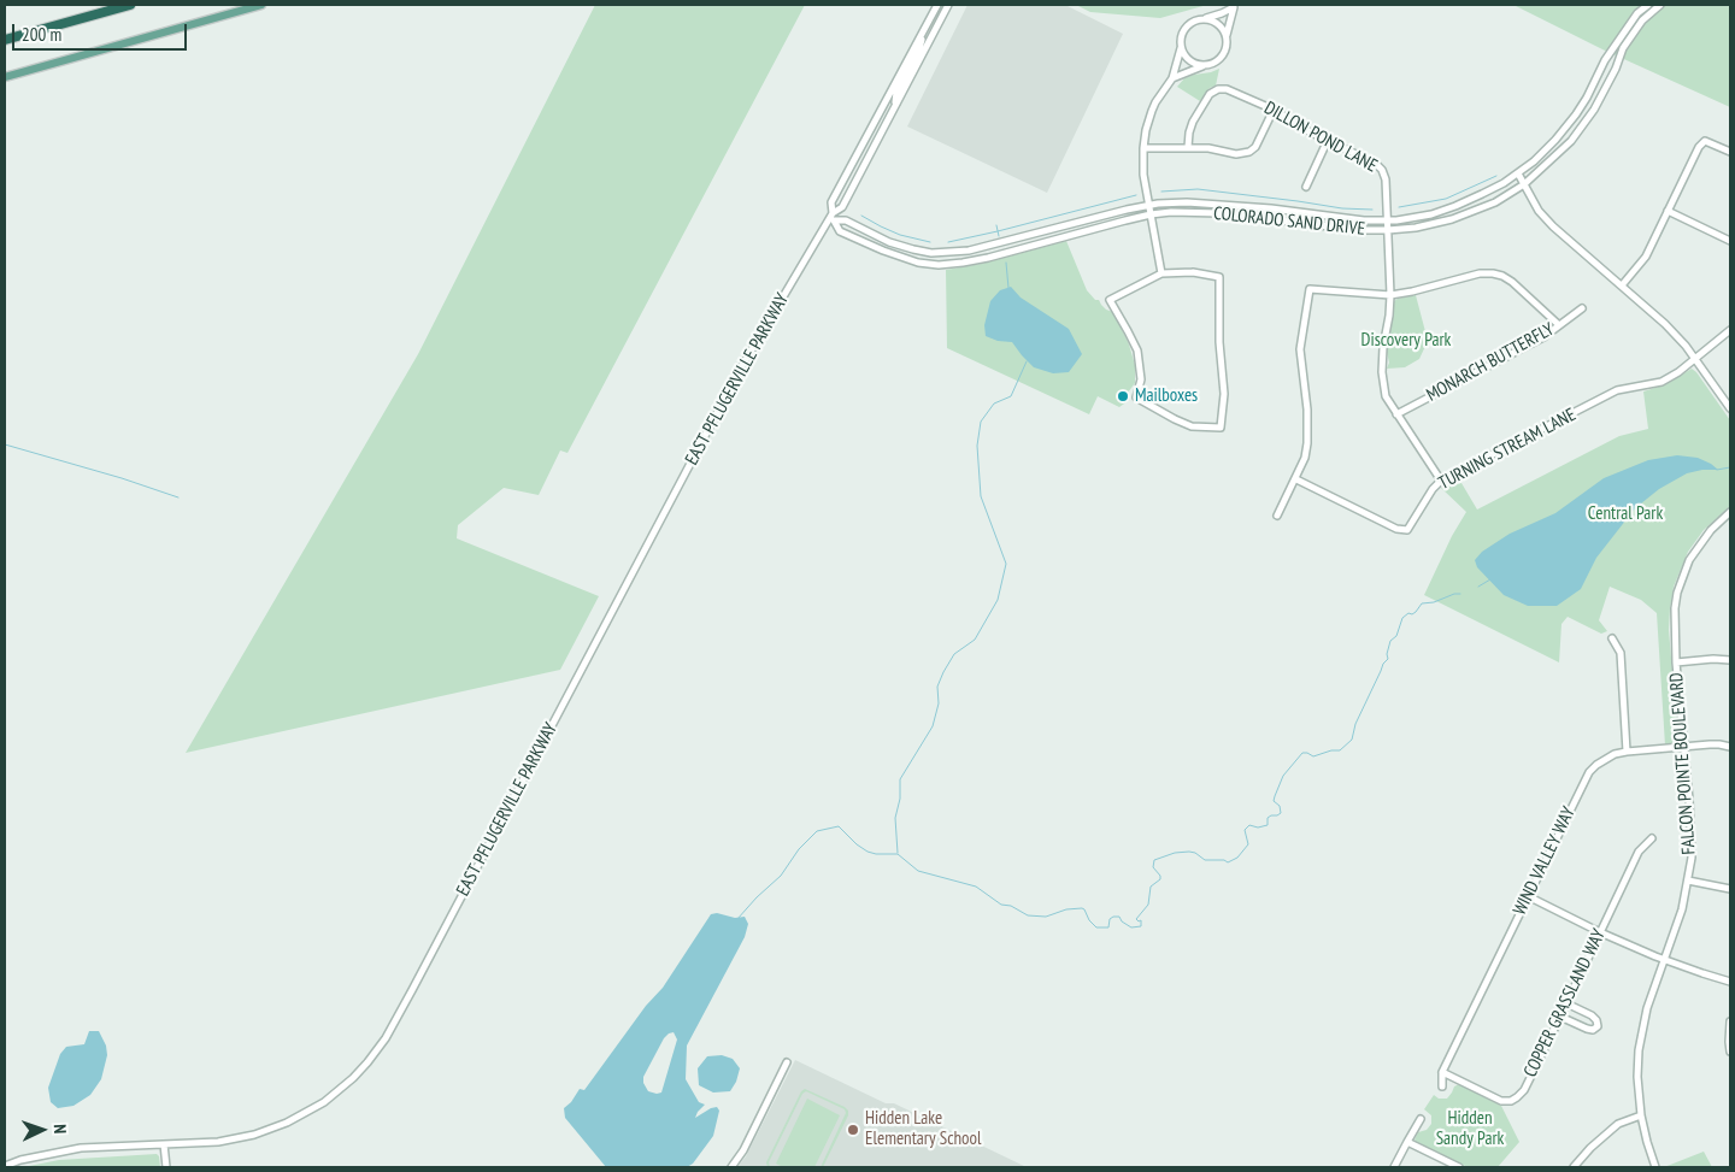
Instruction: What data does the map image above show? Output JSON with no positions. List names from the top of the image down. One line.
{"streets":{"street":["DILLON POND LANE","COLORADO SAND DRIVE","MONARCH BUTTERFLY","EAST PFLUGERVILLE PARKWAY","TURNING STREAM LANE","FALCON POINTE BOULEVARD","WIND VALLEY WAY","COPPER GRASSLAND WAY"]},"crossings":[["DILLON POND LANE","COLORADO SAND DRIVE"],["DILLON POND LANE","MONARCH BUTTERFLY"],["DILLON POND LANE","TURNING STREAM LANE"],["COLORADO SAND DRIVE","EAST PFLUGERVILLE PARKWAY"],["FALCON POINTE BOULEVARD","WIND VALLEY WAY"],["WIND VALLEY WAY","COPPER GRASSLAND WAY"]],"parks":["Discovery Park","Central Park","Hidden Sandy Park"],"places":["Mailboxes","Hidden Lake Elementary School"],"scale_bar":"200 m","north":"right"}
